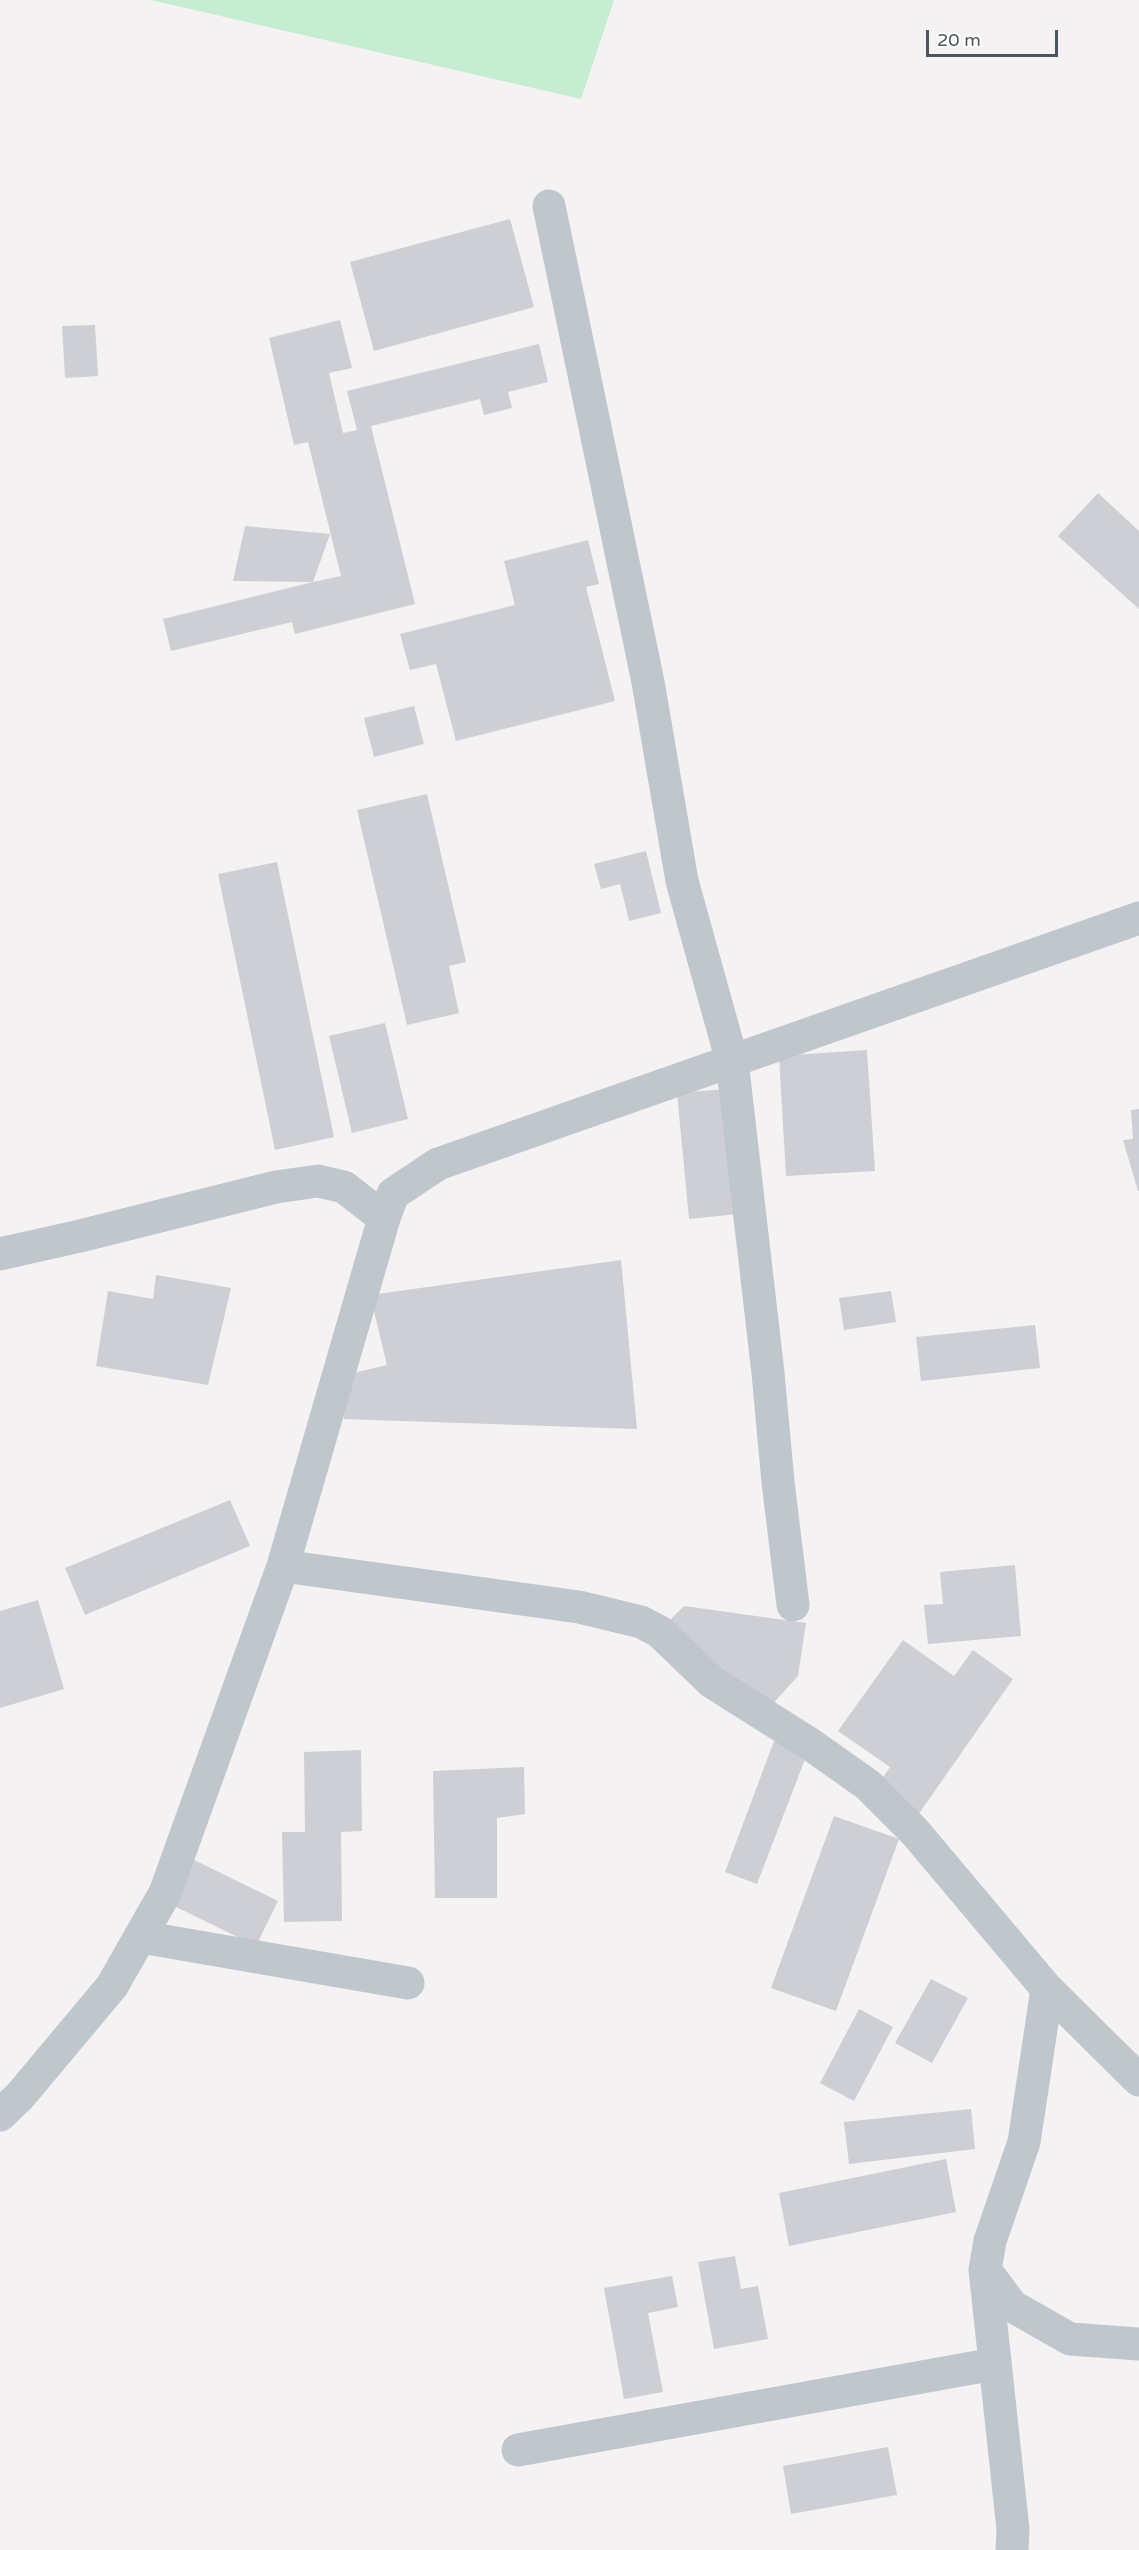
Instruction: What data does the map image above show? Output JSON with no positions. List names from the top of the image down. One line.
{"scale_bar":"20 m"}
